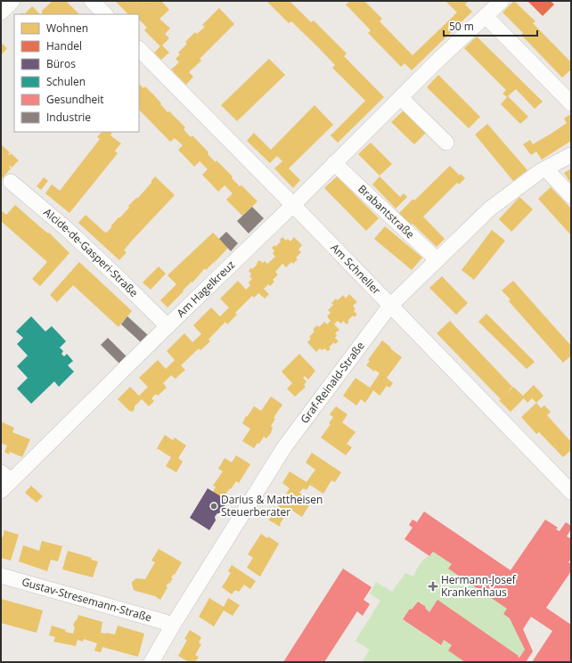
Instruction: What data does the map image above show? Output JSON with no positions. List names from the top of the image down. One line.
{"streets":{"street":["Brabantstraße","Alcide-de-Gasperi-Straße","Am Schneller","Am Hagelkreuz","Graf-Reinald-Straße","Gustav-Stresemann-Straße"]},"crossings":[["Brabantstraße","Am Hagelkreuz"],["Brabantstraße","Graf-Reinald-Straße"],["Alcide-de-Gasperi-Straße","Am Hagelkreuz"],["Am Schneller","Am Hagelkreuz"],["Am Schneller","Graf-Reinald-Straße"],["Graf-Reinald-Straße","Gustav-Stresemann-Straße"]],"places":{"other":["Darius & Mattheisen Steuerberater"],"health":["Hermann-Josef Krankenhaus"]},"legend":["Wohnen","Handel","Büros","Schulen","Gesundheit","Industrie"],"scale_bar":"50 m"}
